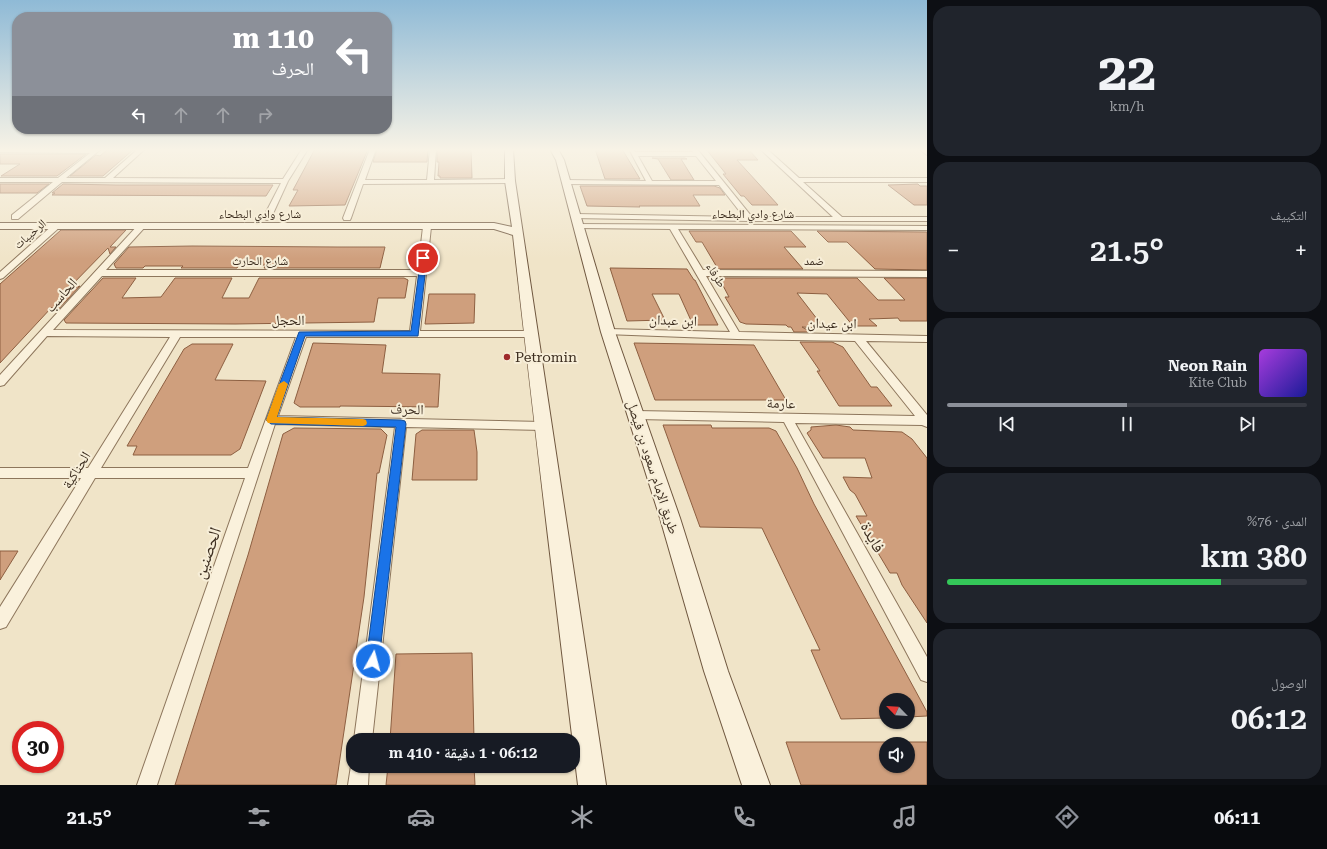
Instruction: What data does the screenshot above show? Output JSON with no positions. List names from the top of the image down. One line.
{"streets":{"main road":["شارع وادي البطحاء","طريق الإمام سعود بن فيصل"],"street":["الرحيبات","شارع الحارث","ضمد","طرفاء","الحاسب","الحجل","ابن عبدان","ابن عيدان","عارمة","الحرف","الحناكية","فايدة","الحصنين"]},"crossings":[["شارع وادي البطحاء","الرحيبات"],["شارع وادي البطحاء","طرفاء"],["شارع وادي البطحاء","الحاسب"],["شارع وادي البطحاء","طريق الإمام سعود بن فيصل"],["شارع الحارث","الحاسب"],["ضمد","طرفاء"],["طرفاء","ابن عبدان"],["طرفاء","ابن عيدان"],["الحاسب","الحجل"],["الحجل","الحناكية"],["الحجل","الحصنين"],["ابن عبدان","ابن عيدان"],["ابن عبدان","طريق الإمام سعود بن فيصل"],["عارمة","طريق الإمام سعود بن فيصل"],["عارمة","فايدة"],["الحرف","الحصنين"]],"places":["Petromin"],"north":"top left","page":{"tile":[["22","km/h"],"التكييف",["المدى · 76%","380 km"],["الوصول","06:12"]],"turn":["110 m","الحرف"],"heat":["−","21.5°","+"],"song":["Neon Rain","Kite Club"],"limit":"30","trip":"06:12 · 1 دقيقة · 410 m","tabs":["06:11","21.5°"]}}
